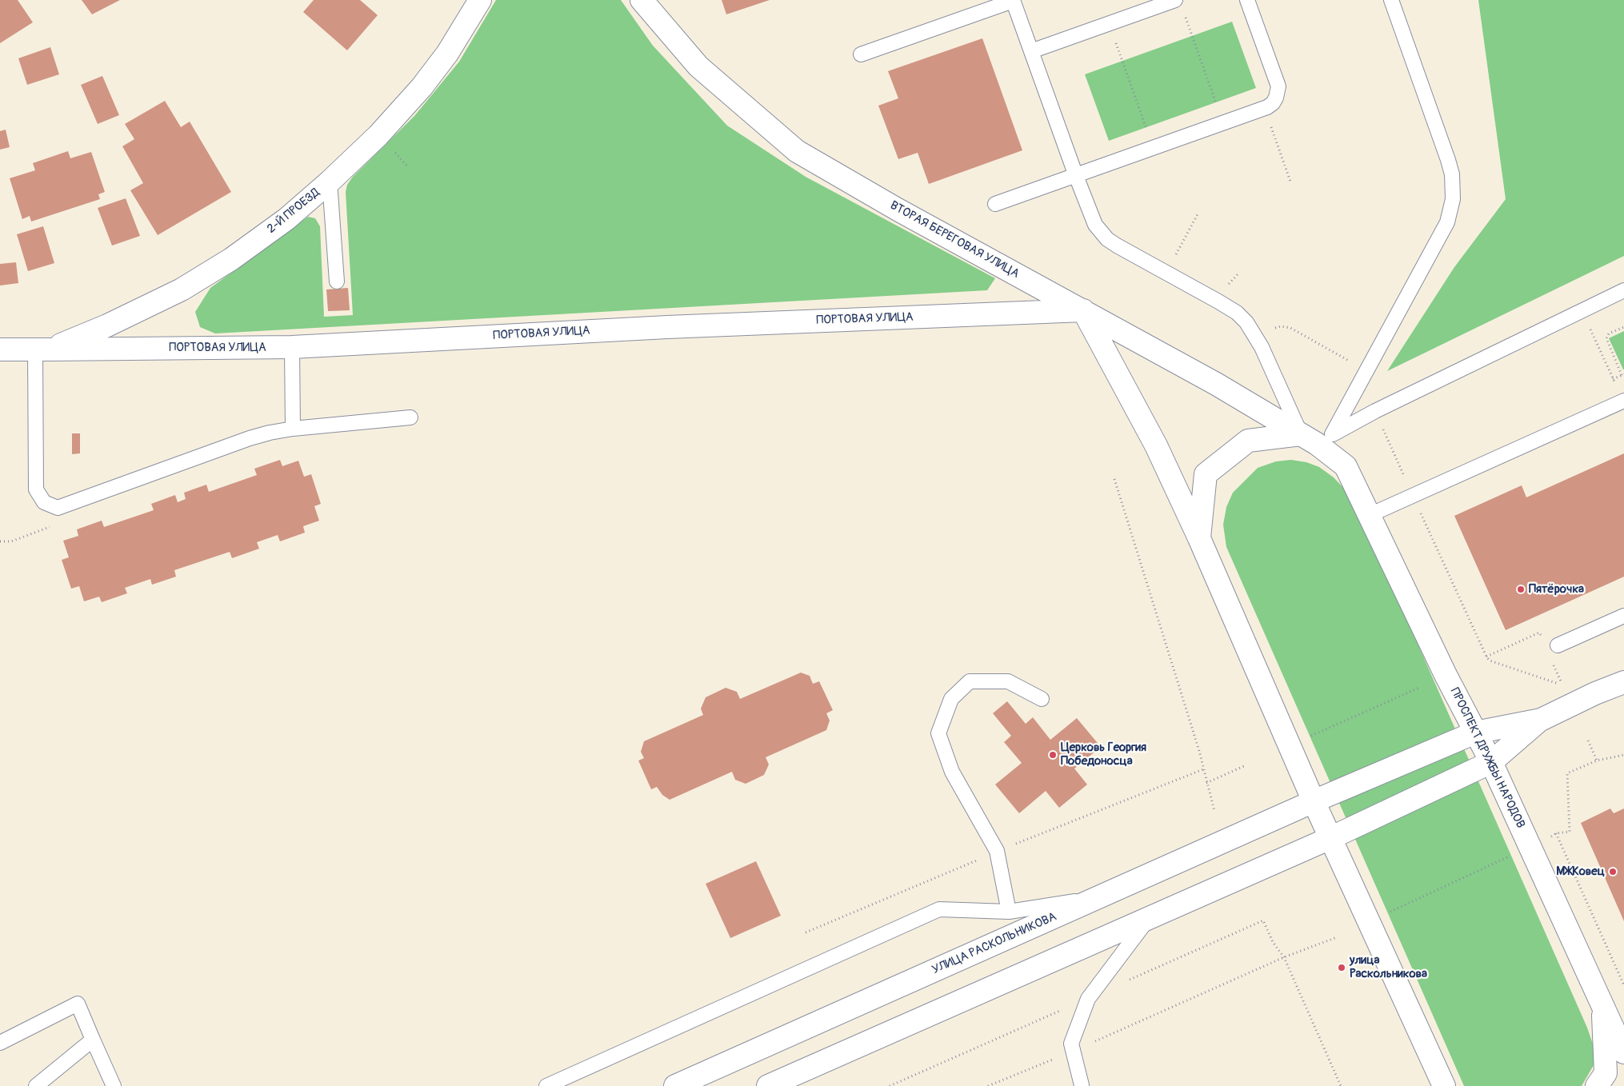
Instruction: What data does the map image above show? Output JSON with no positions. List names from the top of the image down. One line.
{"streets":{"street":["2-Й ПРОЕЗД","ВТОРАЯ БЕРЕГОВАЯ УЛИЦА","ПОРТОВАЯ УЛИЦА","ПРОСПЕКТ ДРУЖБЫ НАРОДОВ","УЛИЦА РАСКОЛЬНИКОВА"]},"crossings":[["2-Й ПРОЕЗД","ПОРТОВАЯ УЛИЦА"],["ВТОРАЯ БЕРЕГОВАЯ УЛИЦА","ПОРТОВАЯ УЛИЦА"],["ВТОРАЯ БЕРЕГОВАЯ УЛИЦА","ПРОСПЕКТ ДРУЖБЫ НАРОДОВ"],["ПРОСПЕКТ ДРУЖБЫ НАРОДОВ","УЛИЦА РАСКОЛЬНИКОВА"]],"places":["Пятёрочка","Церковь Георгия Победоносца","МЖКовец","улица Раскольникова"]}
